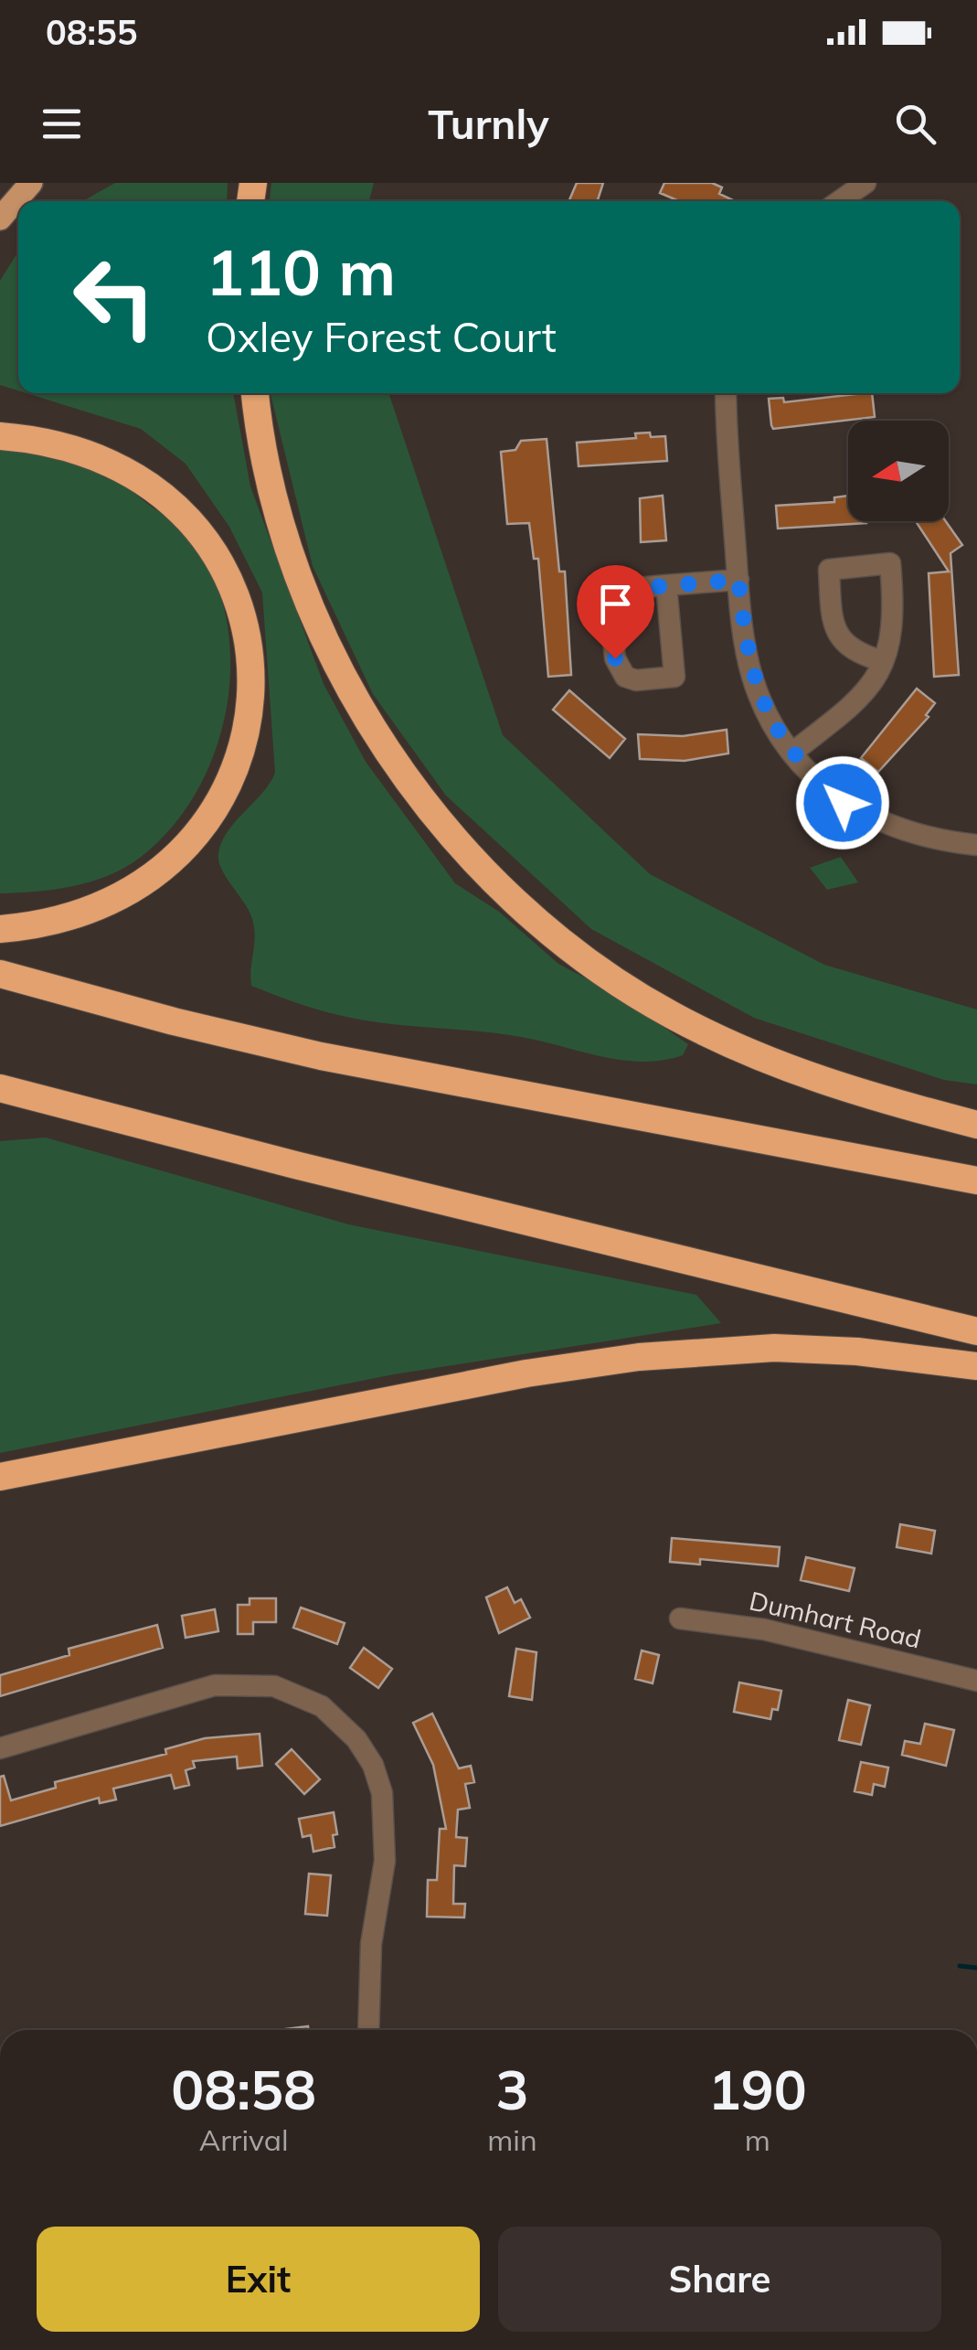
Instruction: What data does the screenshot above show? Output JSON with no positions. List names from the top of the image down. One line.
{"streets":{"street":["Dumhart Road"]},"north":"left","page":{"status":"08:55","header":"Turnly","turn":["110 m","Oxley Forest Court"],"eta":["08:58","Arrival","3","min","190","m"],"buttons":["Exit","Share"]}}
